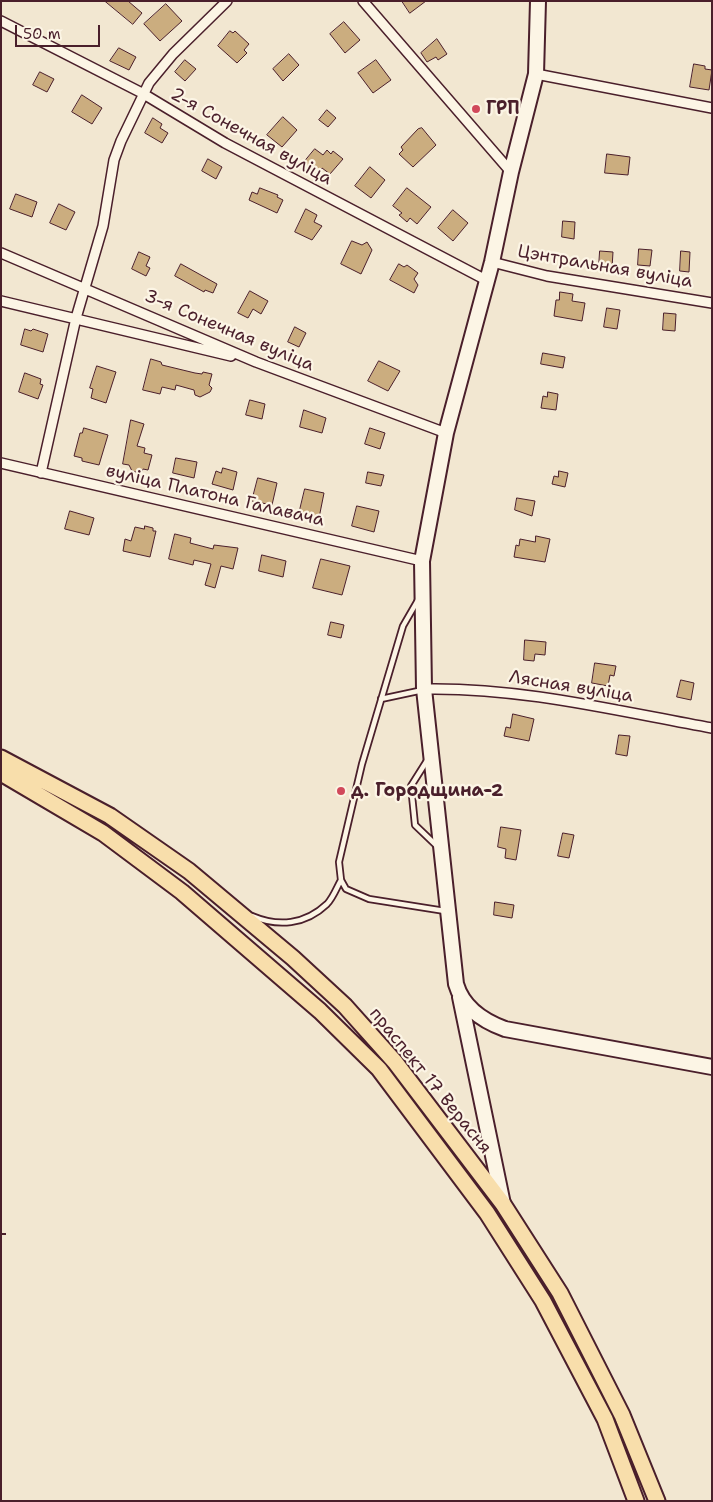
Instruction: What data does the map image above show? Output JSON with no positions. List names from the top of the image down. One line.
{"streets":{"main road":["праспект 17 Верасня"],"street":["2-я Сонечная вуліца","Цэнтральная вуліца","3-я Сонечная вуліца","вуліца Платона Галавача","Лясная вуліца"]},"places":["ГРП","д. Городщина-2"],"scale_bar":"50 m"}
